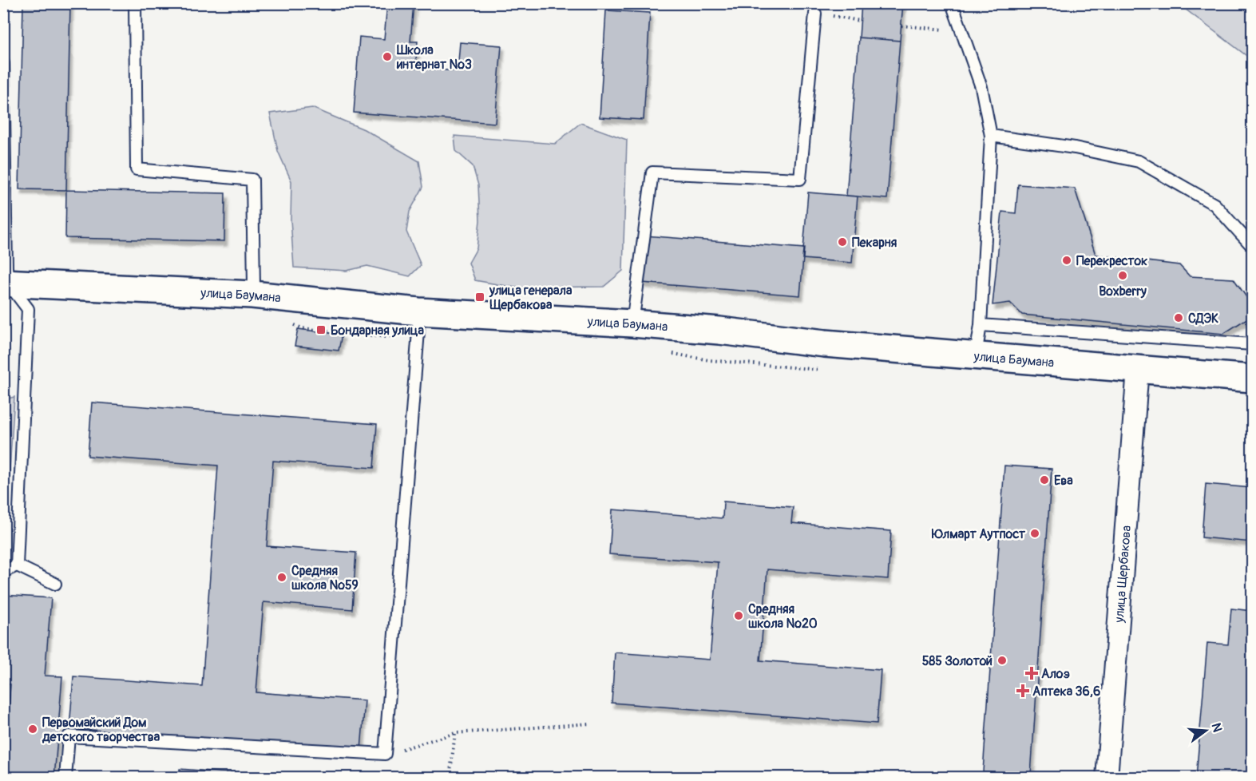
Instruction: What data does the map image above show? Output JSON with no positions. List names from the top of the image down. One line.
{"streets":{"street":["улица Баумана","улица Щербакова"]},"crossings":[["улица Баумана","улица Щербакова"]],"places":{"other":["Школа интернат №3","Пекарня","Перекресток","Boxberry","СДЭК","Ева","Юлмарт Аутпост","Средняя школа №59","Средняя школа №20","585 Золотой","Первомайский Дом детского творчества"],"transit":["улица генерала Щербакова","Бондарная улица"],"health":["Алоэ","Аптека 36,6"]},"north":"right"}
